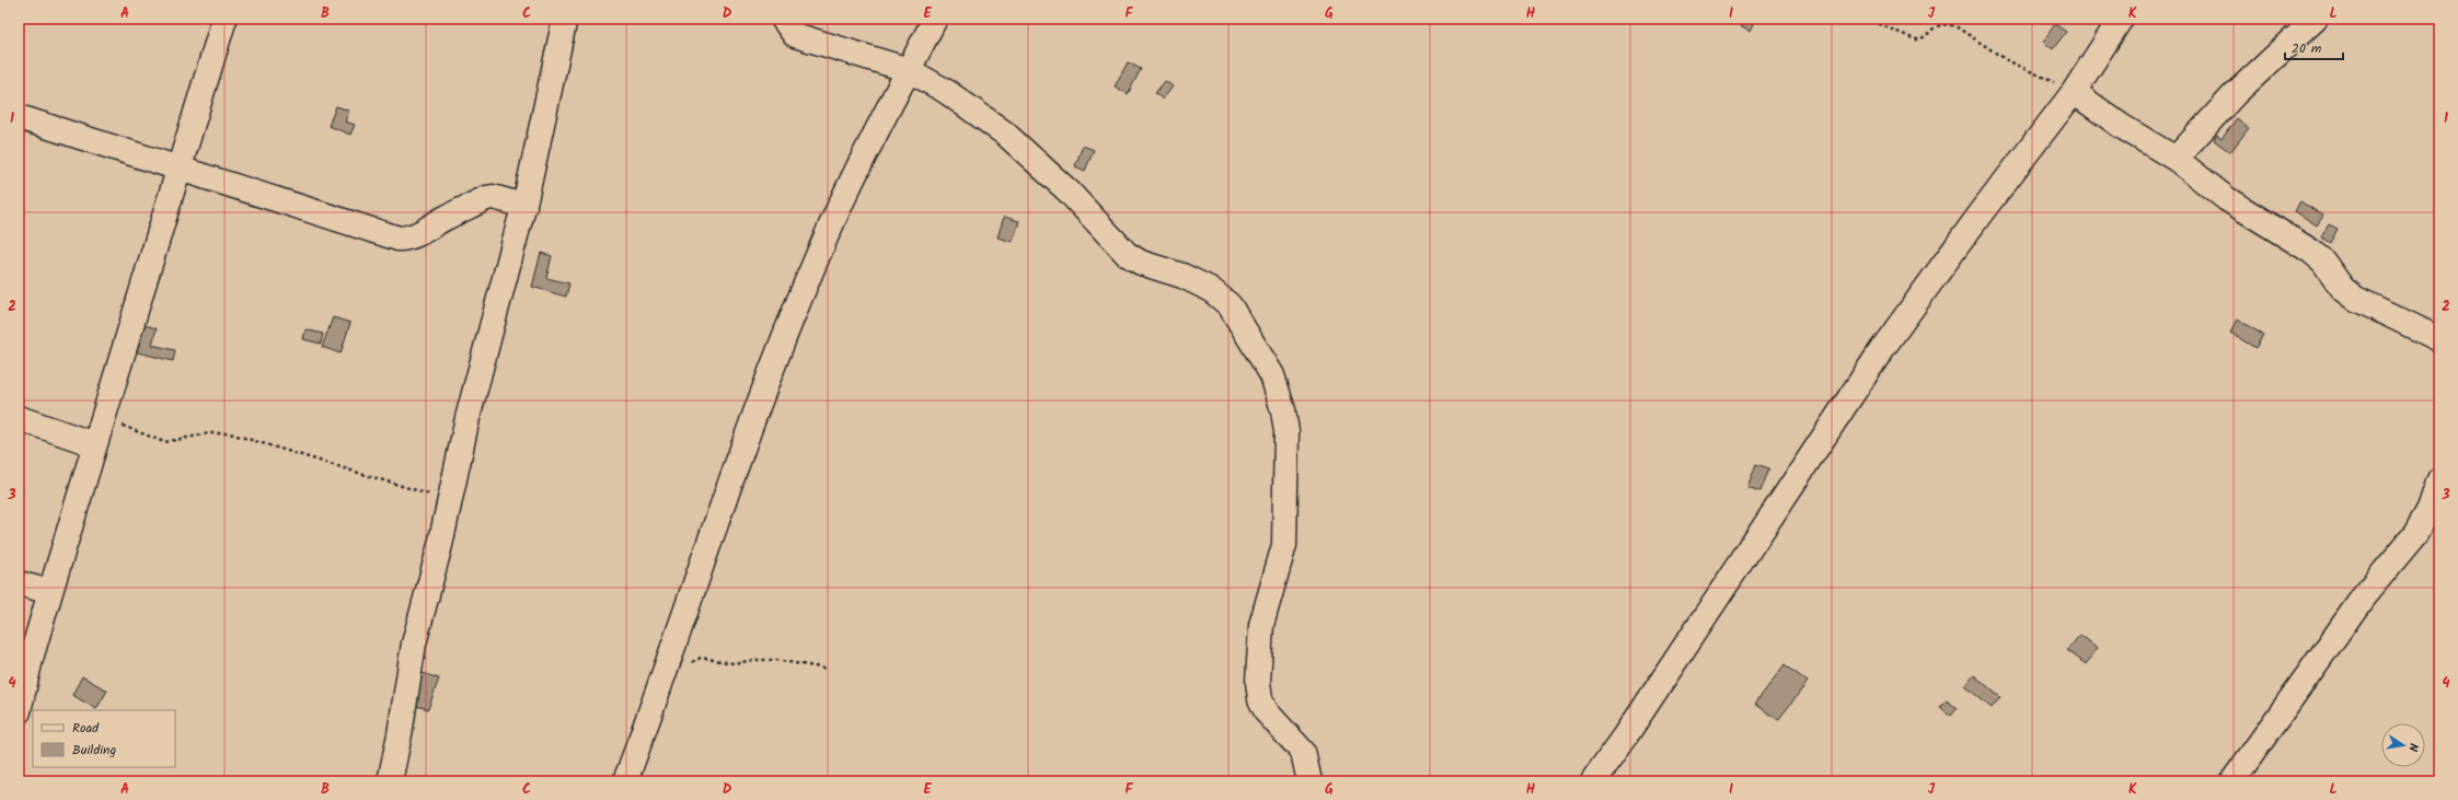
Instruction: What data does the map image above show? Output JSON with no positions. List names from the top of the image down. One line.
{"legend":["Road","Building"],"scale_bar":"20 m","north":"right","grid":{"columns":["A","B","C","D","E","F","G","H","I","J","K","L"],"rows":["1","2","3","4"]}}
